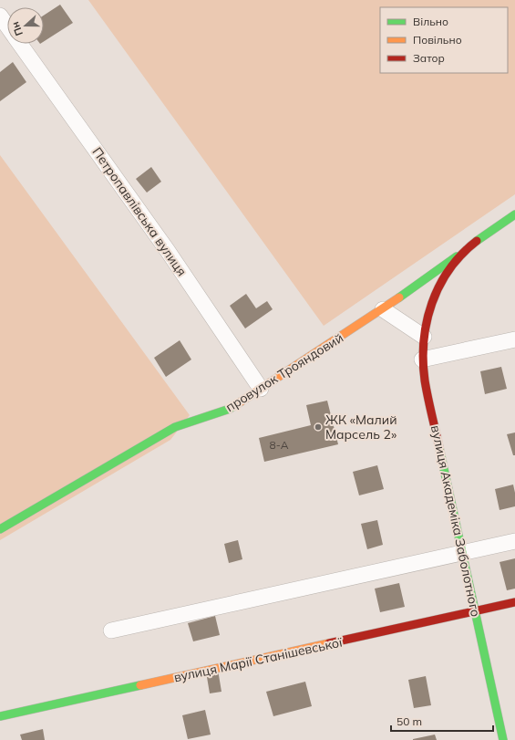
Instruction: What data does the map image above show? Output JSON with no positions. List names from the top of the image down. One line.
{"streets":{"street":["Петропавлівська вулиця","провулок Трояндовий","вулиця Академіка Заболотного","вулиця Марії Станішевської"]},"crossings":[["Петропавлівська вулиця","провулок Трояндовий"],["провулок Трояндовий","вулиця Академіка Заболотного"],["вулиця Академіка Заболотного","вулиця Марії Станішевської"]],"places":["ЖК «Малий Марсель 2»"],"house_numbers":["8-А"],"legend":["Вільно","Повільно","Затор"],"scale_bar":"50 m","north":"left"}
